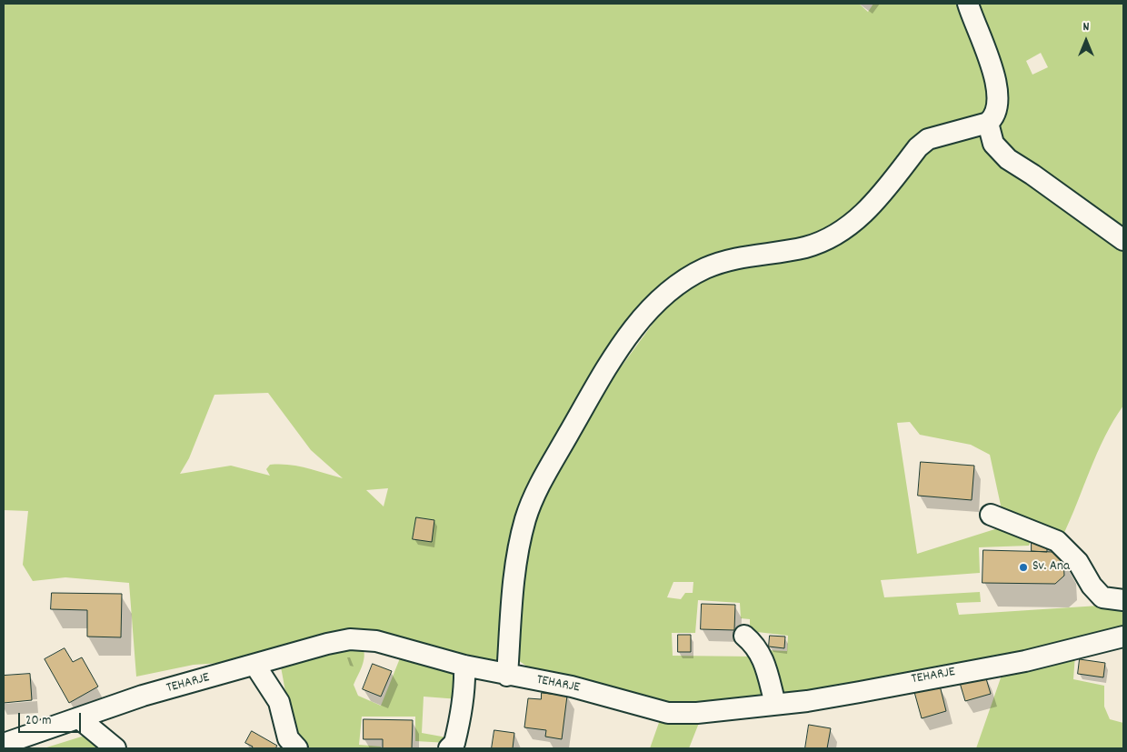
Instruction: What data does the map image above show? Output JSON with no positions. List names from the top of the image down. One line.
{"streets":{"street":["TEHARJE"]},"places":["Sv. Ana"],"scale_bar":"20 m","north":"top"}
